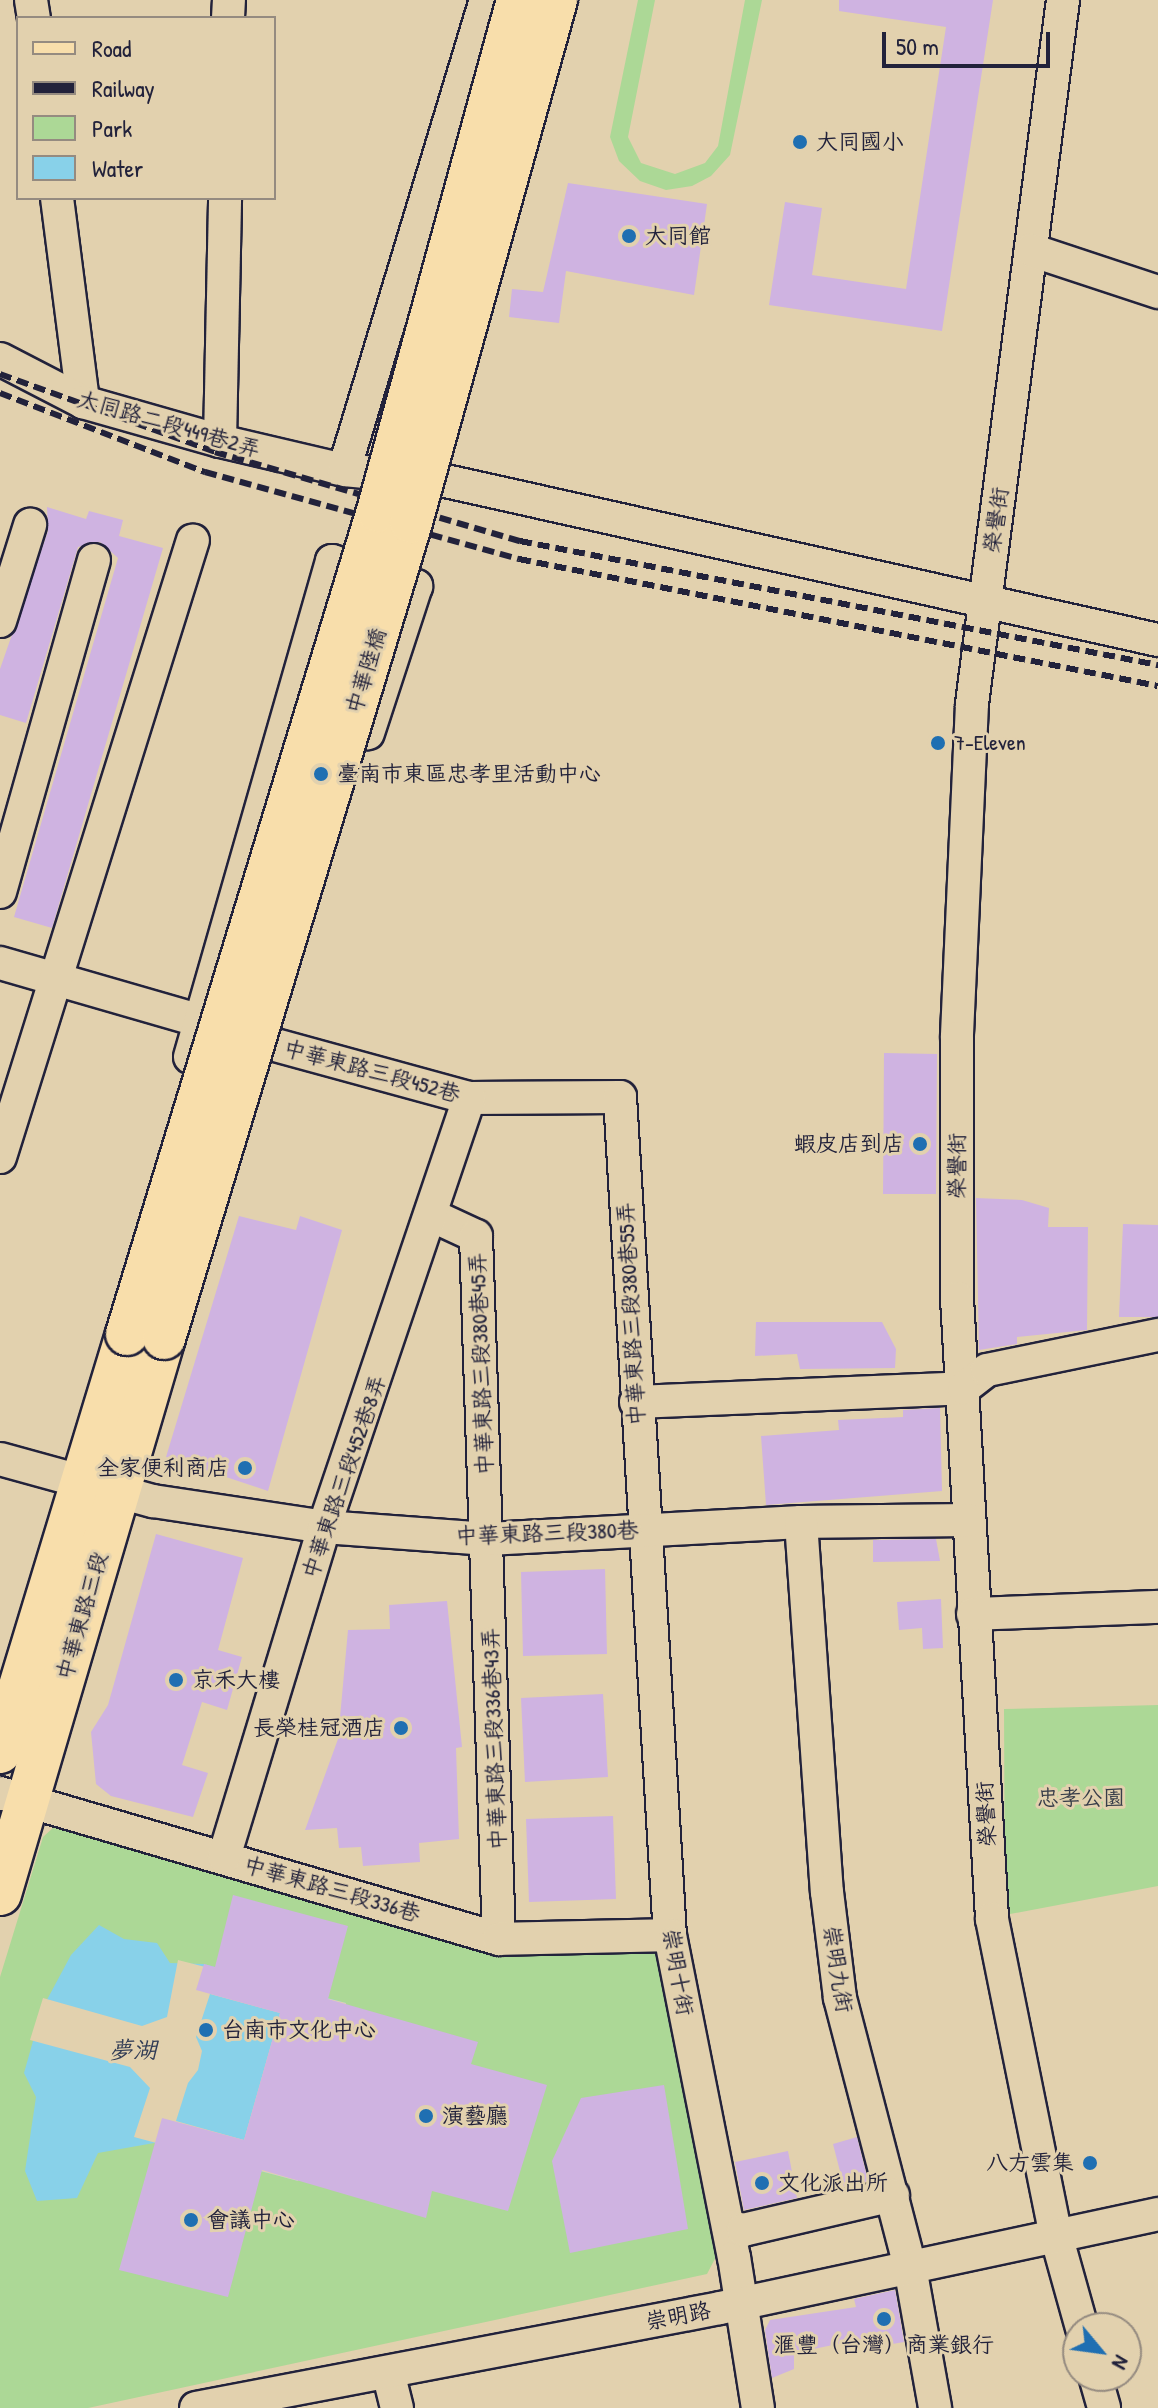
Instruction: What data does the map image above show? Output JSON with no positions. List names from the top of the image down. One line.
{"streets":{"main road":["中華陸橋","中華東路三段"],"street":["大同路二段449巷2弄","榮譽街","中華東路三段452巷","中華東路三段380巷55弄","中華東路三段380巷45弄","中華東路三段452巷8弄","中華東路三段380巷","中華東路三段336巷43弄","中華東路三段336巷","崇明九街","崇明十街","崇明路"]},"crossings":[["大同路二段449巷2弄","榮譽街"],["榮譽街","中華東路三段380巷"],["榮譽街","崇明路"],["中華陸橋","中華東路三段"],["中華東路三段452巷","中華東路三段380巷55弄"],["中華東路三段452巷","中華東路三段452巷8弄"],["中華東路三段380巷55弄","中華東路三段380巷"],["中華東路三段380巷55弄","崇明十街"],["中華東路三段380巷45弄","中華東路三段452巷8弄"],["中華東路三段380巷45弄","中華東路三段380巷"],["中華東路三段380巷45弄","中華東路三段336巷43弄"],["中華東路三段452巷8弄","中華東路三段380巷"],["中華東路三段452巷8弄","中華東路三段336巷"],["中華東路三段380巷","中華東路三段"],["中華東路三段380巷","中華東路三段336巷43弄"],["中華東路三段380巷","崇明九街"],["中華東路三段380巷","崇明十街"],["中華東路三段","中華東路三段336巷"],["中華東路三段336巷43弄","中華東路三段336巷"],["中華東路三段336巷","崇明十街"],["崇明九街","崇明路"],["崇明十街","崇明路"]],"water":["夢湖"],"parks":["忠孝公園"],"places":["大同國小","大同館","7-Eleven","臺南市東區忠孝里活動中心","蝦皮店到店","全家便利商店","京禾大樓","長榮桂冠酒店","台南市文化中心","演藝廳","八方雲集","文化派出所","會議中心","滙豐（台灣）商業銀行"],"legend":["Road","Railway","Park","Water"],"scale_bar":"50 m","north":"bottom right"}
